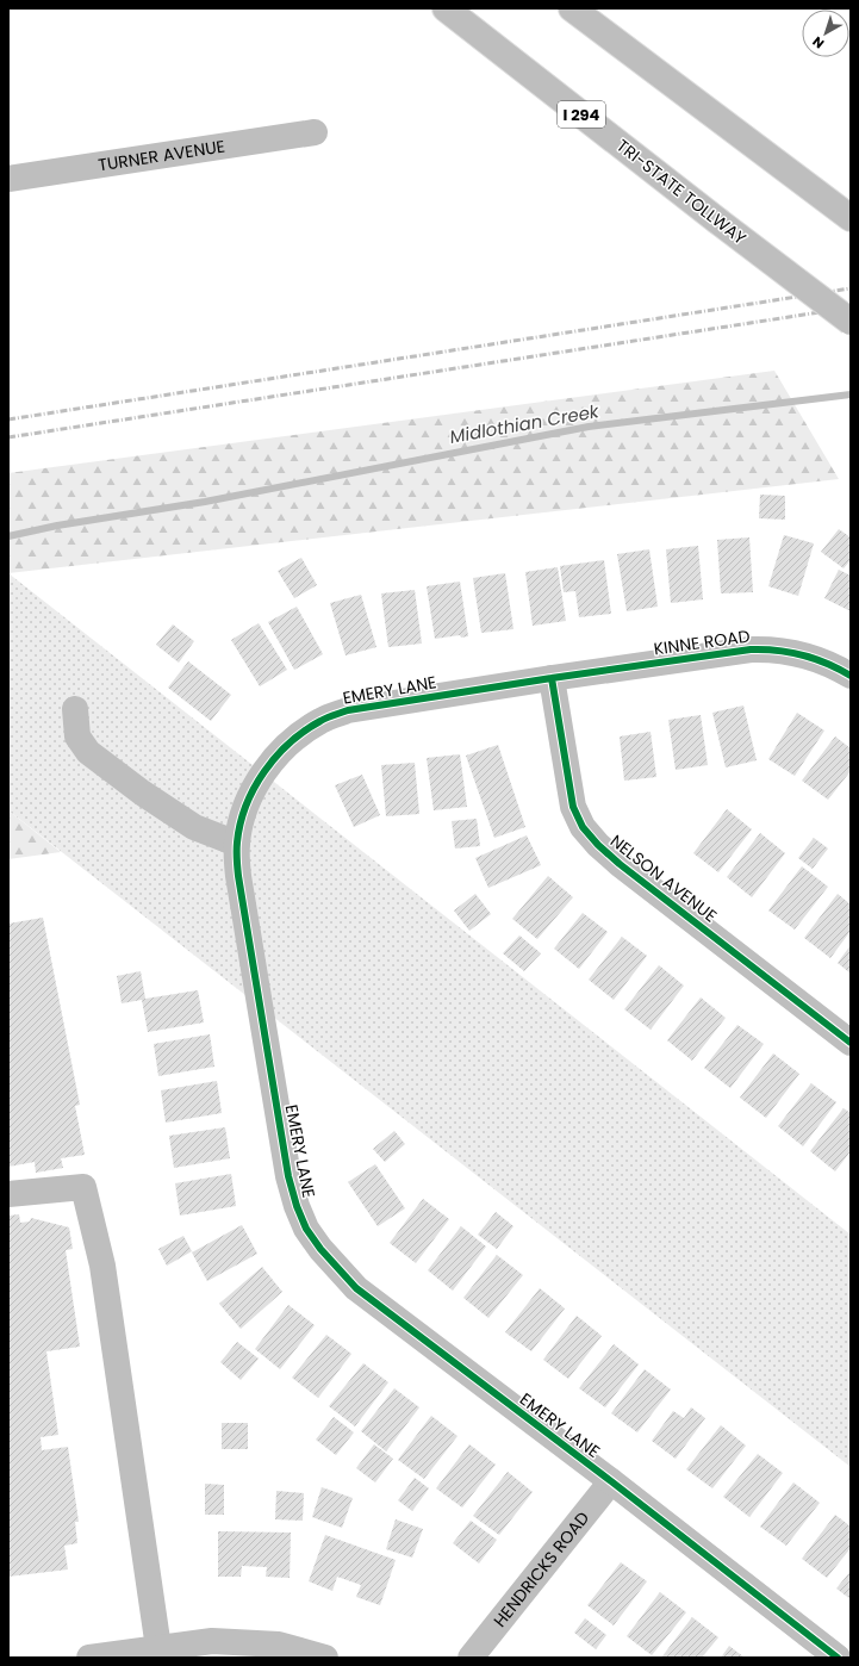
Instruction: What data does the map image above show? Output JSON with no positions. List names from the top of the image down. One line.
{"streets":{"main road":["I 294","TURNER AVENUE","TRI-STATE TOLLWAY","KINNE ROAD","EMERY LANE","NELSON AVENUE","HENDRICKS ROAD"]},"crossings":[["KINNE ROAD","EMERY LANE"],["KINNE ROAD","NELSON AVENUE"],["EMERY LANE","NELSON AVENUE"],["EMERY LANE","HENDRICKS ROAD"]],"water":["Midlothian Creek"],"north":"bottom left"}
